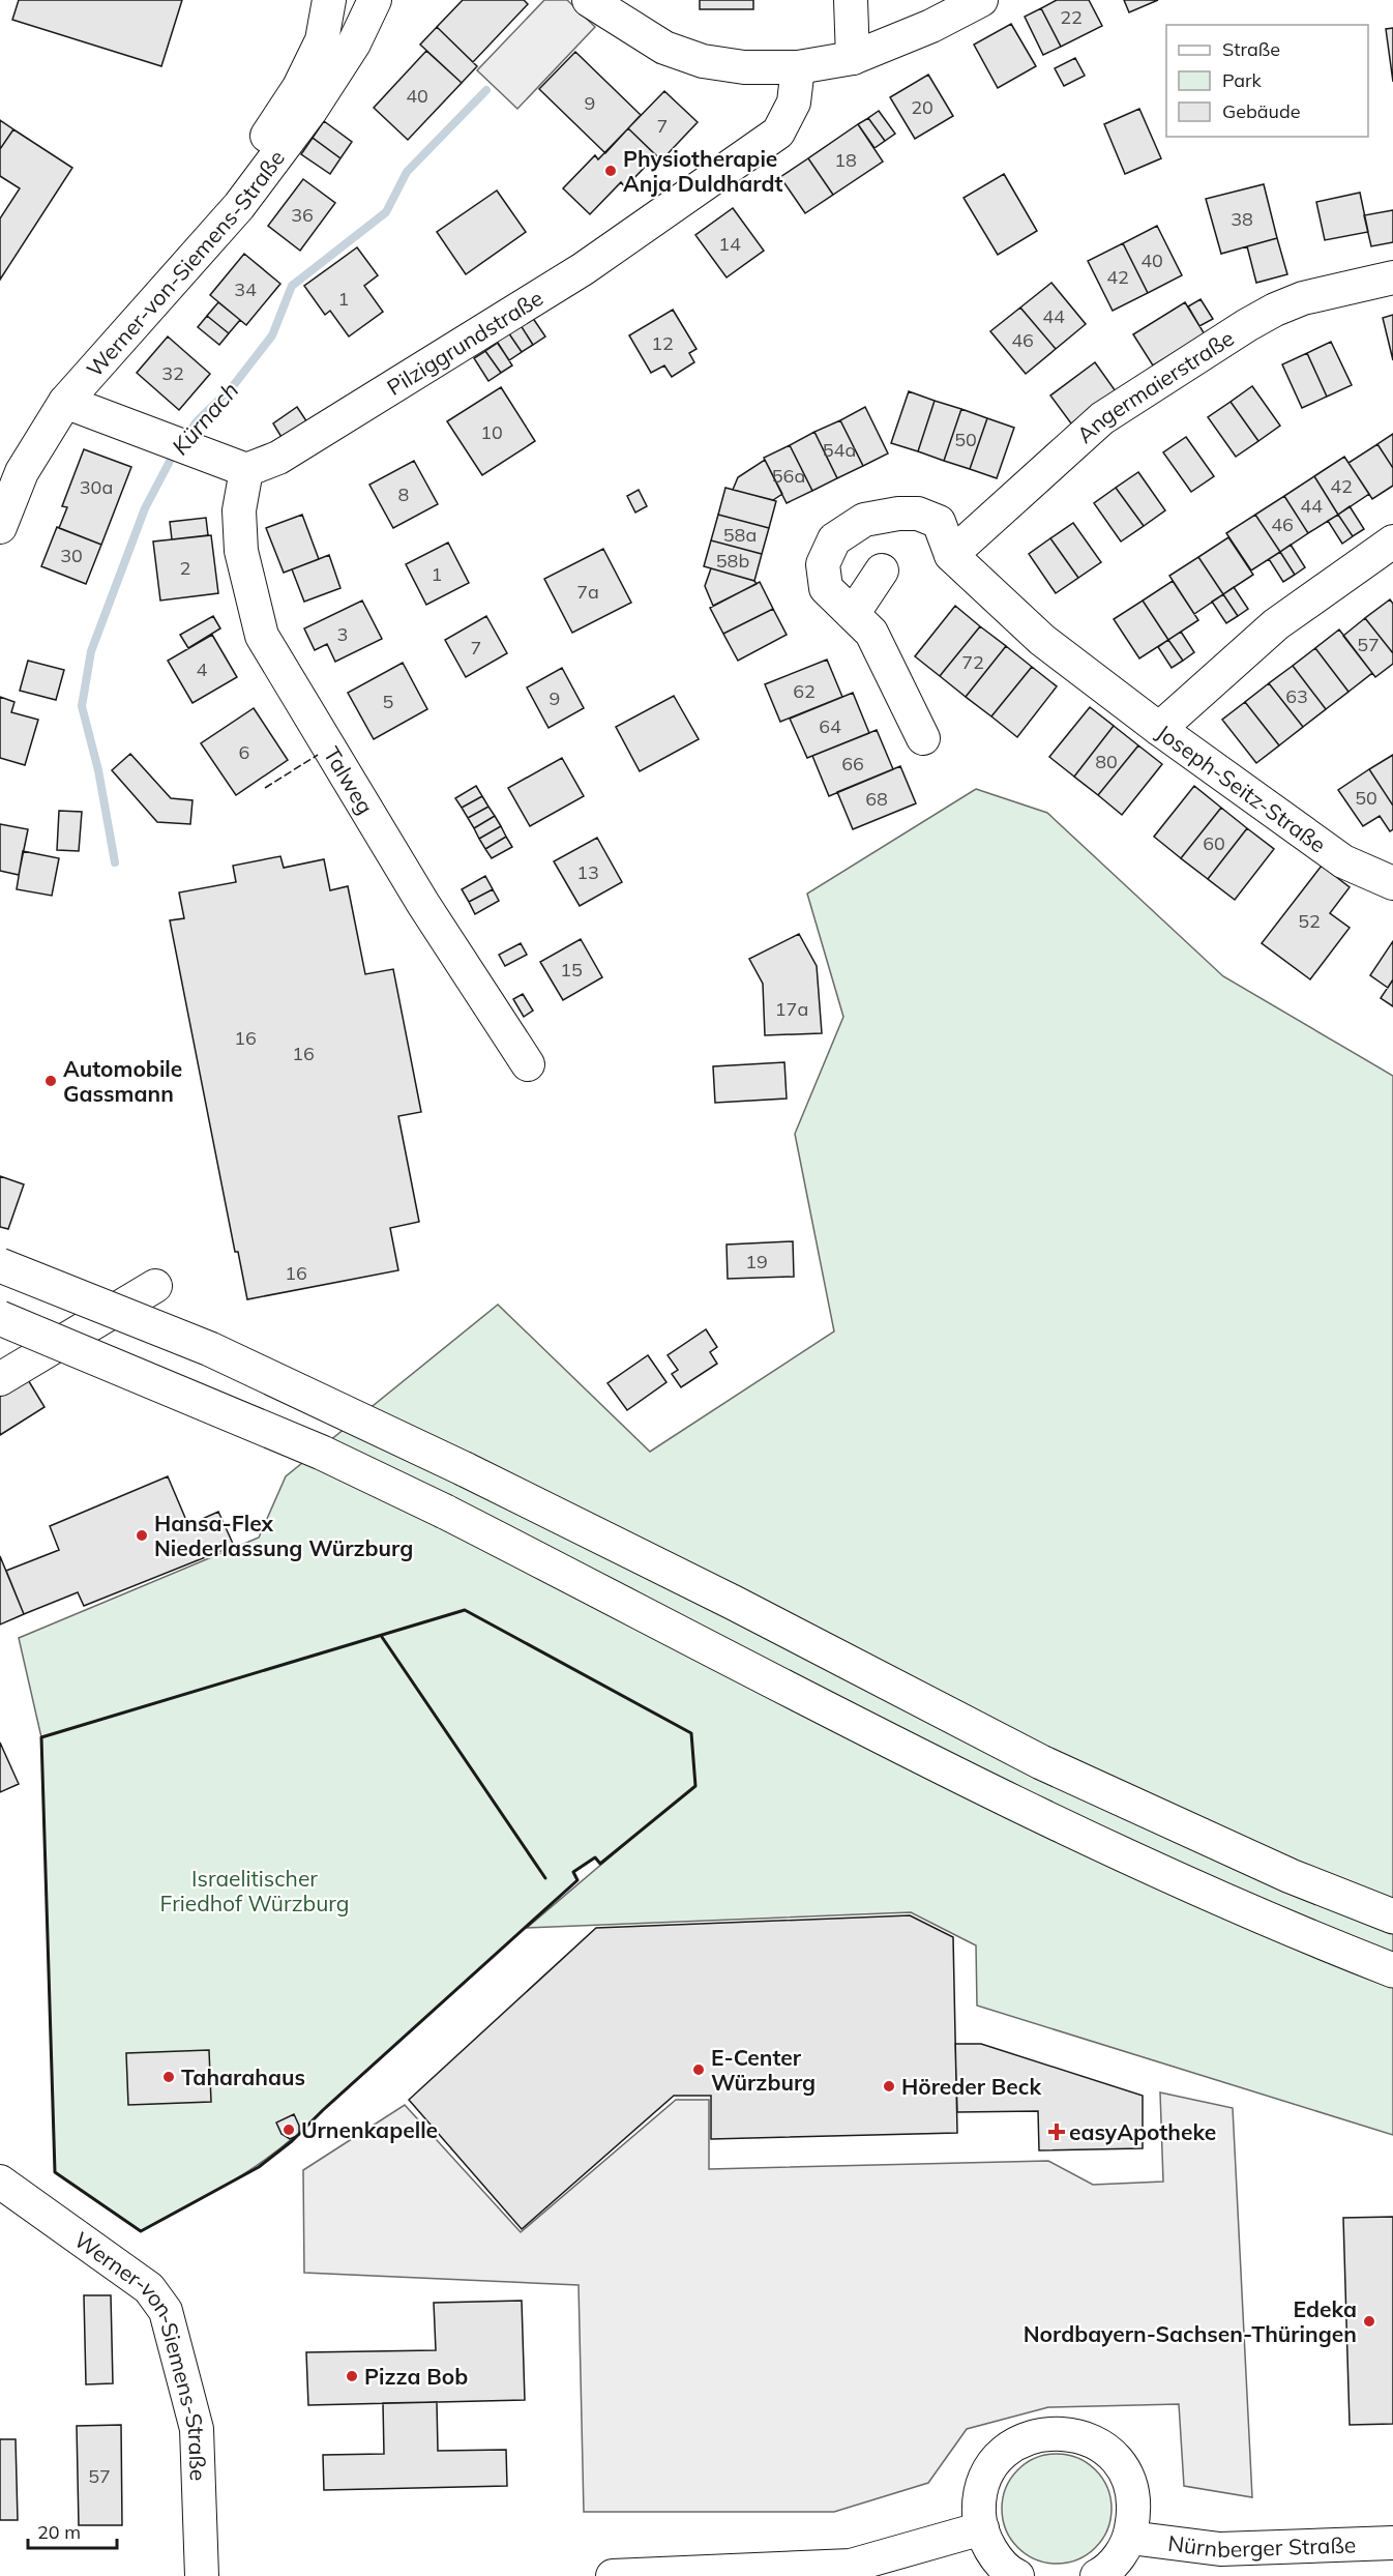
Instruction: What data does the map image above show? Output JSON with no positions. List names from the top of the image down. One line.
{"streets":{"street":["Werner-von-Siemens-Straße","Pilziggrundstraße","Angermaierstraße","Talweg","Joseph-Seitz-Straße","Nürnberger Straße"]},"crossings":[["Pilziggrundstraße","Talweg"]],"water":["Kürnach"],"parks":["Israelitischer Friedhof Würzburg"],"places":{"other":["Physiotherapie Anja Duldhardt","Automobile Gassmann","Hansa-Flex Niederlassung Würzburg","E-Center Würzburg","Taharahaus","Höreder Beck","Urnenkapelle","Edeka Nordbayern-Sachsen-Thüringen","Pizza Bob"],"health":["easyApotheke"]},"house_numbers":["22","40","9","20","7","18","36","38","14","40","42","34","1","44","46","12","32","10","50","54a","56a","42","30a","8","44","46","58a","30","58b","2","1","7a","3","57","7","72","4","62","63","9","5","64","6","80","66","50","68","60","13","52","15","17a","16","16","19","16","57"],"legend":["Straße","Park","Gebäude"],"scale_bar":"20 m"}
